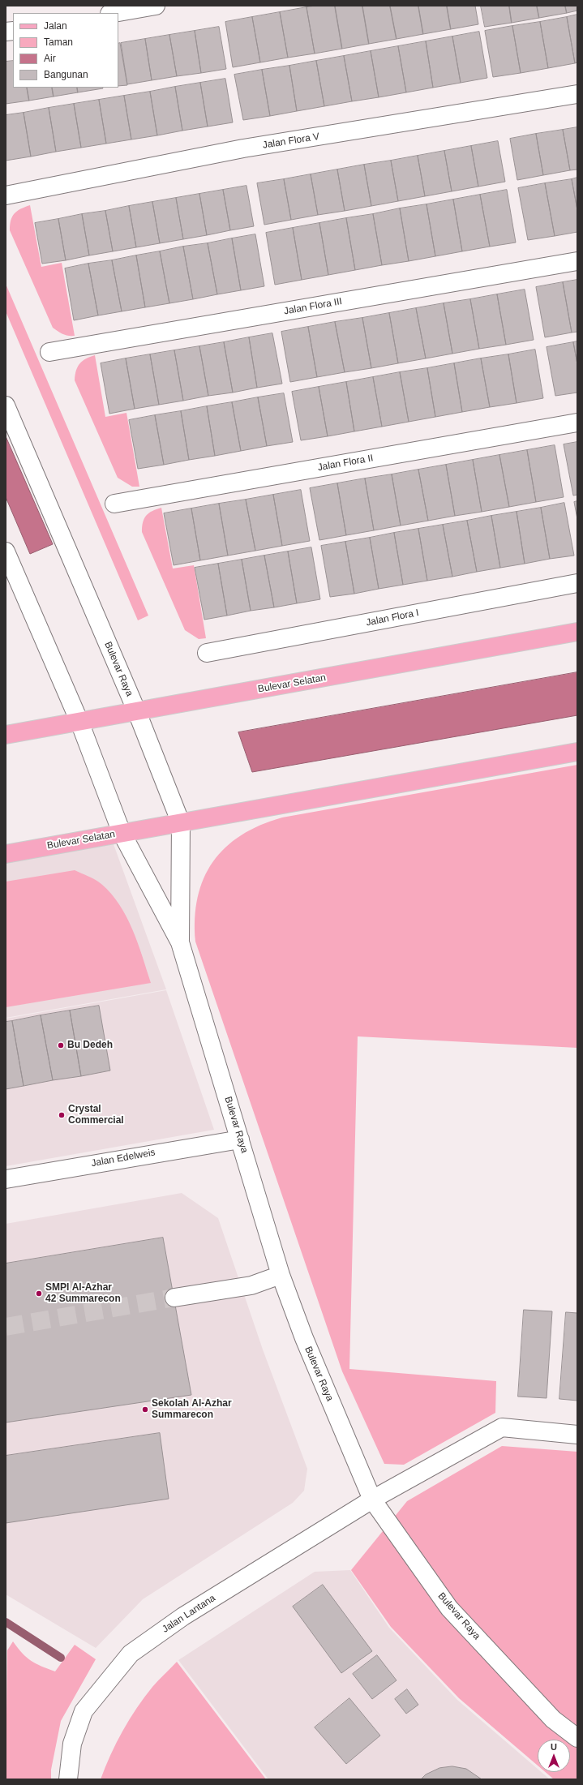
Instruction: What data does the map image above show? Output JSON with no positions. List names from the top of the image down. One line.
{"streets":{"main road":["Bulevar Selatan"],"street":["Jalan Flora V","Jalan Flora III","Jalan Flora II","Jalan Flora I","Bulevar Raya","Jalan Edelweis","Jalan Lantana"]},"crossings":[["Bulevar Raya","Bulevar Selatan"],["Bulevar Raya","Jalan Edelweis"],["Bulevar Raya","Jalan Lantana"]],"places":["Bu Dedeh","Crystal Commercial","SMPI Al-Azhar 42 Summarecon","Sekolah Al-Azhar Summarecon"],"legend":["Jalan","Taman","Air","Bangunan"],"north":"top"}
